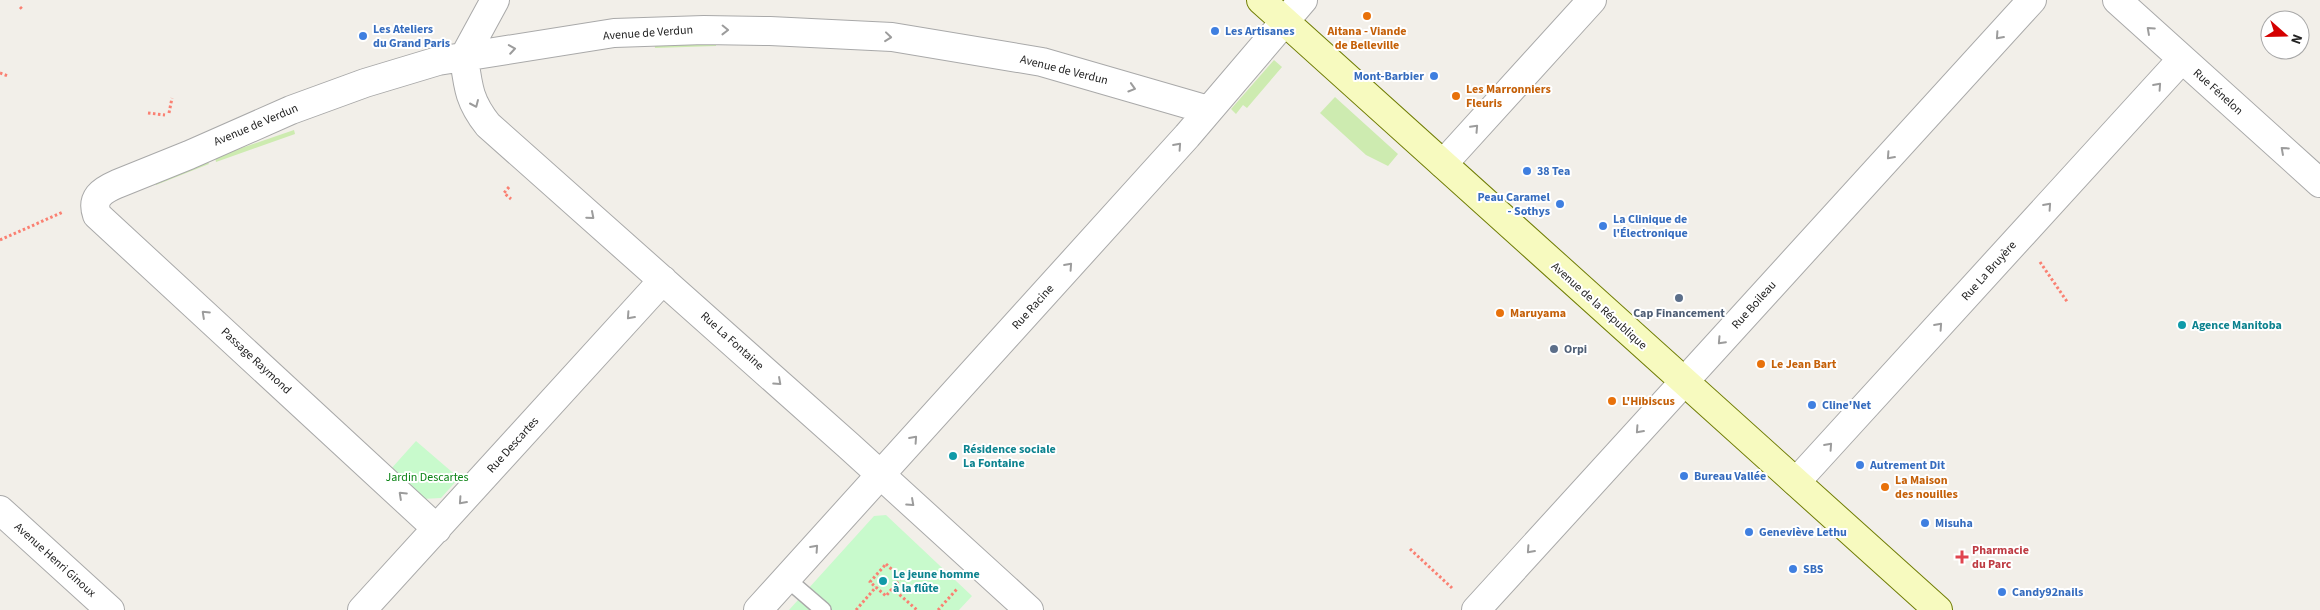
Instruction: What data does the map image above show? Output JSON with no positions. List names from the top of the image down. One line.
{"streets":{"main road":["Avenue de la République"],"street":["Avenue de Verdun","Rue Fénelon","Rue La Bruyère","Rue Boileau","Rue Racine","Rue La Fontaine","Passage Raymond","Rue Descartes","Avenue Henri Ginoux"]},"crossings":[["Avenue de Verdun","Rue Racine"],["Avenue de Verdun","Rue La Fontaine"],["Avenue de Verdun","Passage Raymond"],["Rue Fénelon","Rue La Bruyère"],["Rue La Bruyère","Avenue de la République"],["Rue Boileau","Avenue de la République"],["Avenue de la République","Rue Racine"],["Rue Racine","Rue La Fontaine"],["Rue La Fontaine","Rue Descartes"],["Passage Raymond","Rue Descartes"]],"one_way":["Avenue de Verdun","Rue Fénelon","Rue La Bruyère","Rue Boileau","Rue Racine","Rue La Fontaine","Passage Raymond","Rue Descartes"],"parks":["Jardin Descartes"],"places":{"other":["Aitana - Viande de Belleville","Les Artisanes","Les Ateliers du Grand Paris","Mont-Barbier","Les Marronniers Fleuris","38 Tea","Peau Caramel - Sothys","La Clinique de l'Électronique","Cap Financement","Maruyama","Agence Manitoba","Orpi","Le Jean Bart","L'Hibiscus","Cline'Net","Résidence sociale La Fontaine","Autrement Dit","Bureau Vallée","La Maison des nouilles","Misuha","Geneviève Lethu","SBS","Le jeune homme à la flûte","Candy92nails"],"health":["Pharmacie du Parc"]},"north":"right"}
